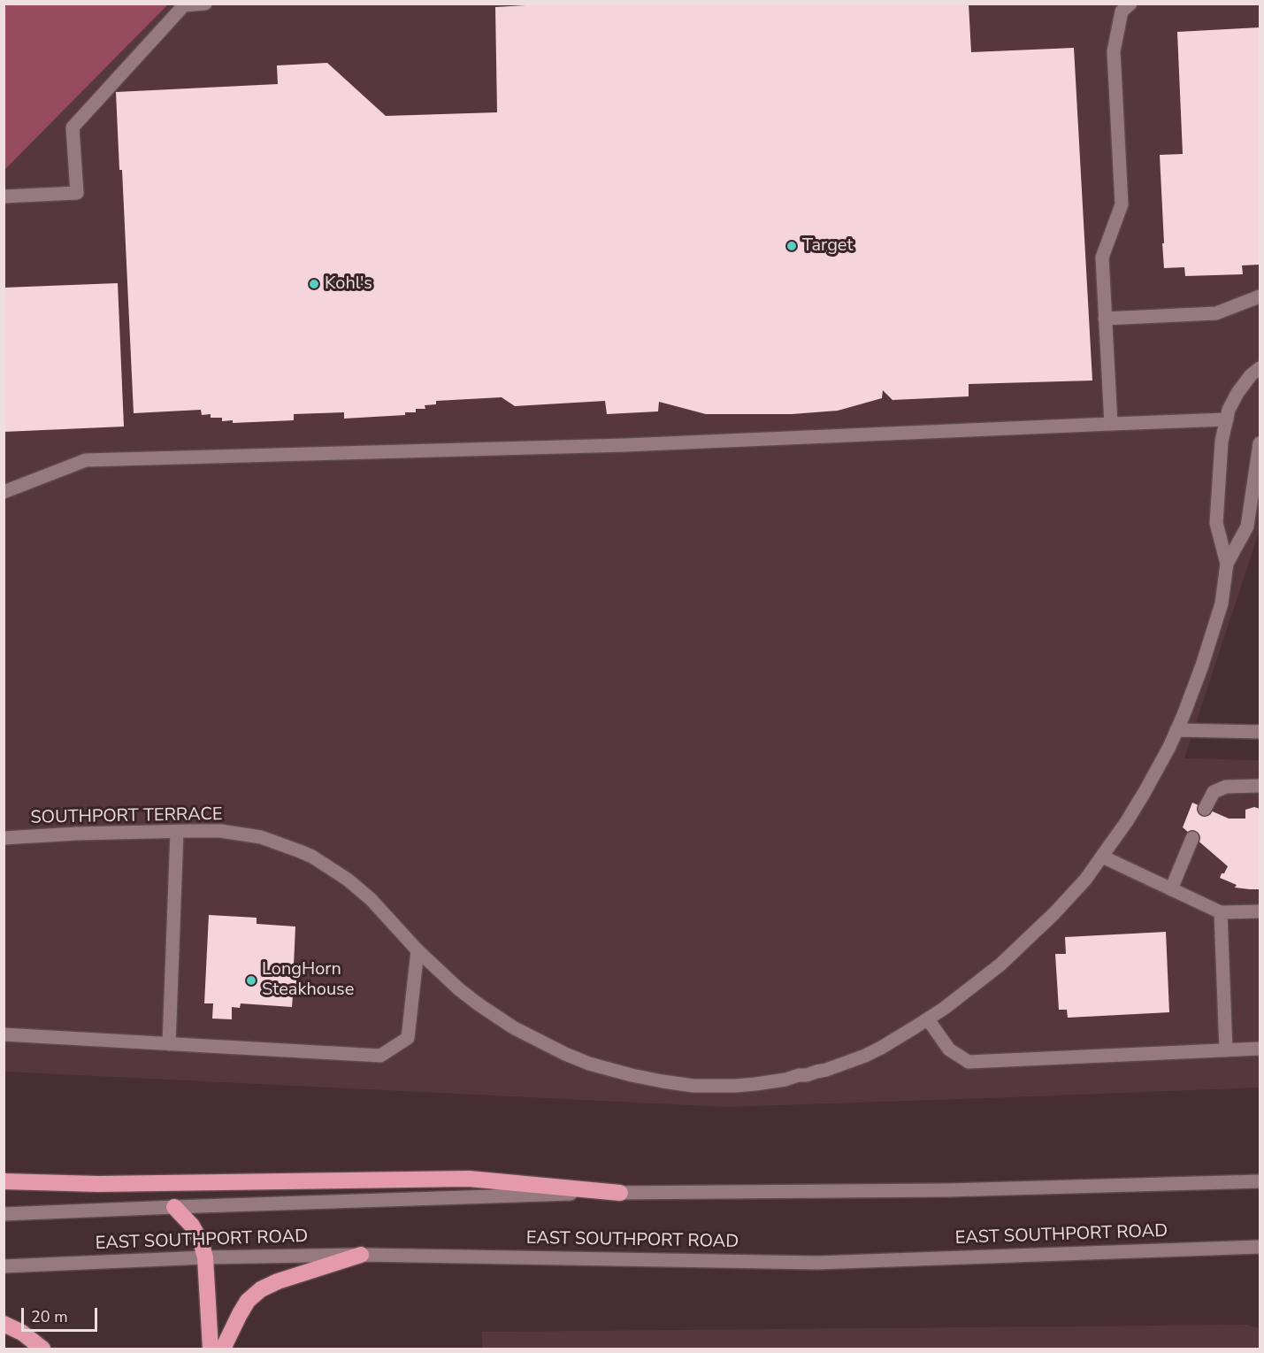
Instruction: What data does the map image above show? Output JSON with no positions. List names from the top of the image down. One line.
{"streets":{"main road":["SOUTHPORT TERRACE","EAST SOUTHPORT ROAD"]},"places":["Target","Kohl's","LongHorn Steakhouse"],"scale_bar":"20 m"}
